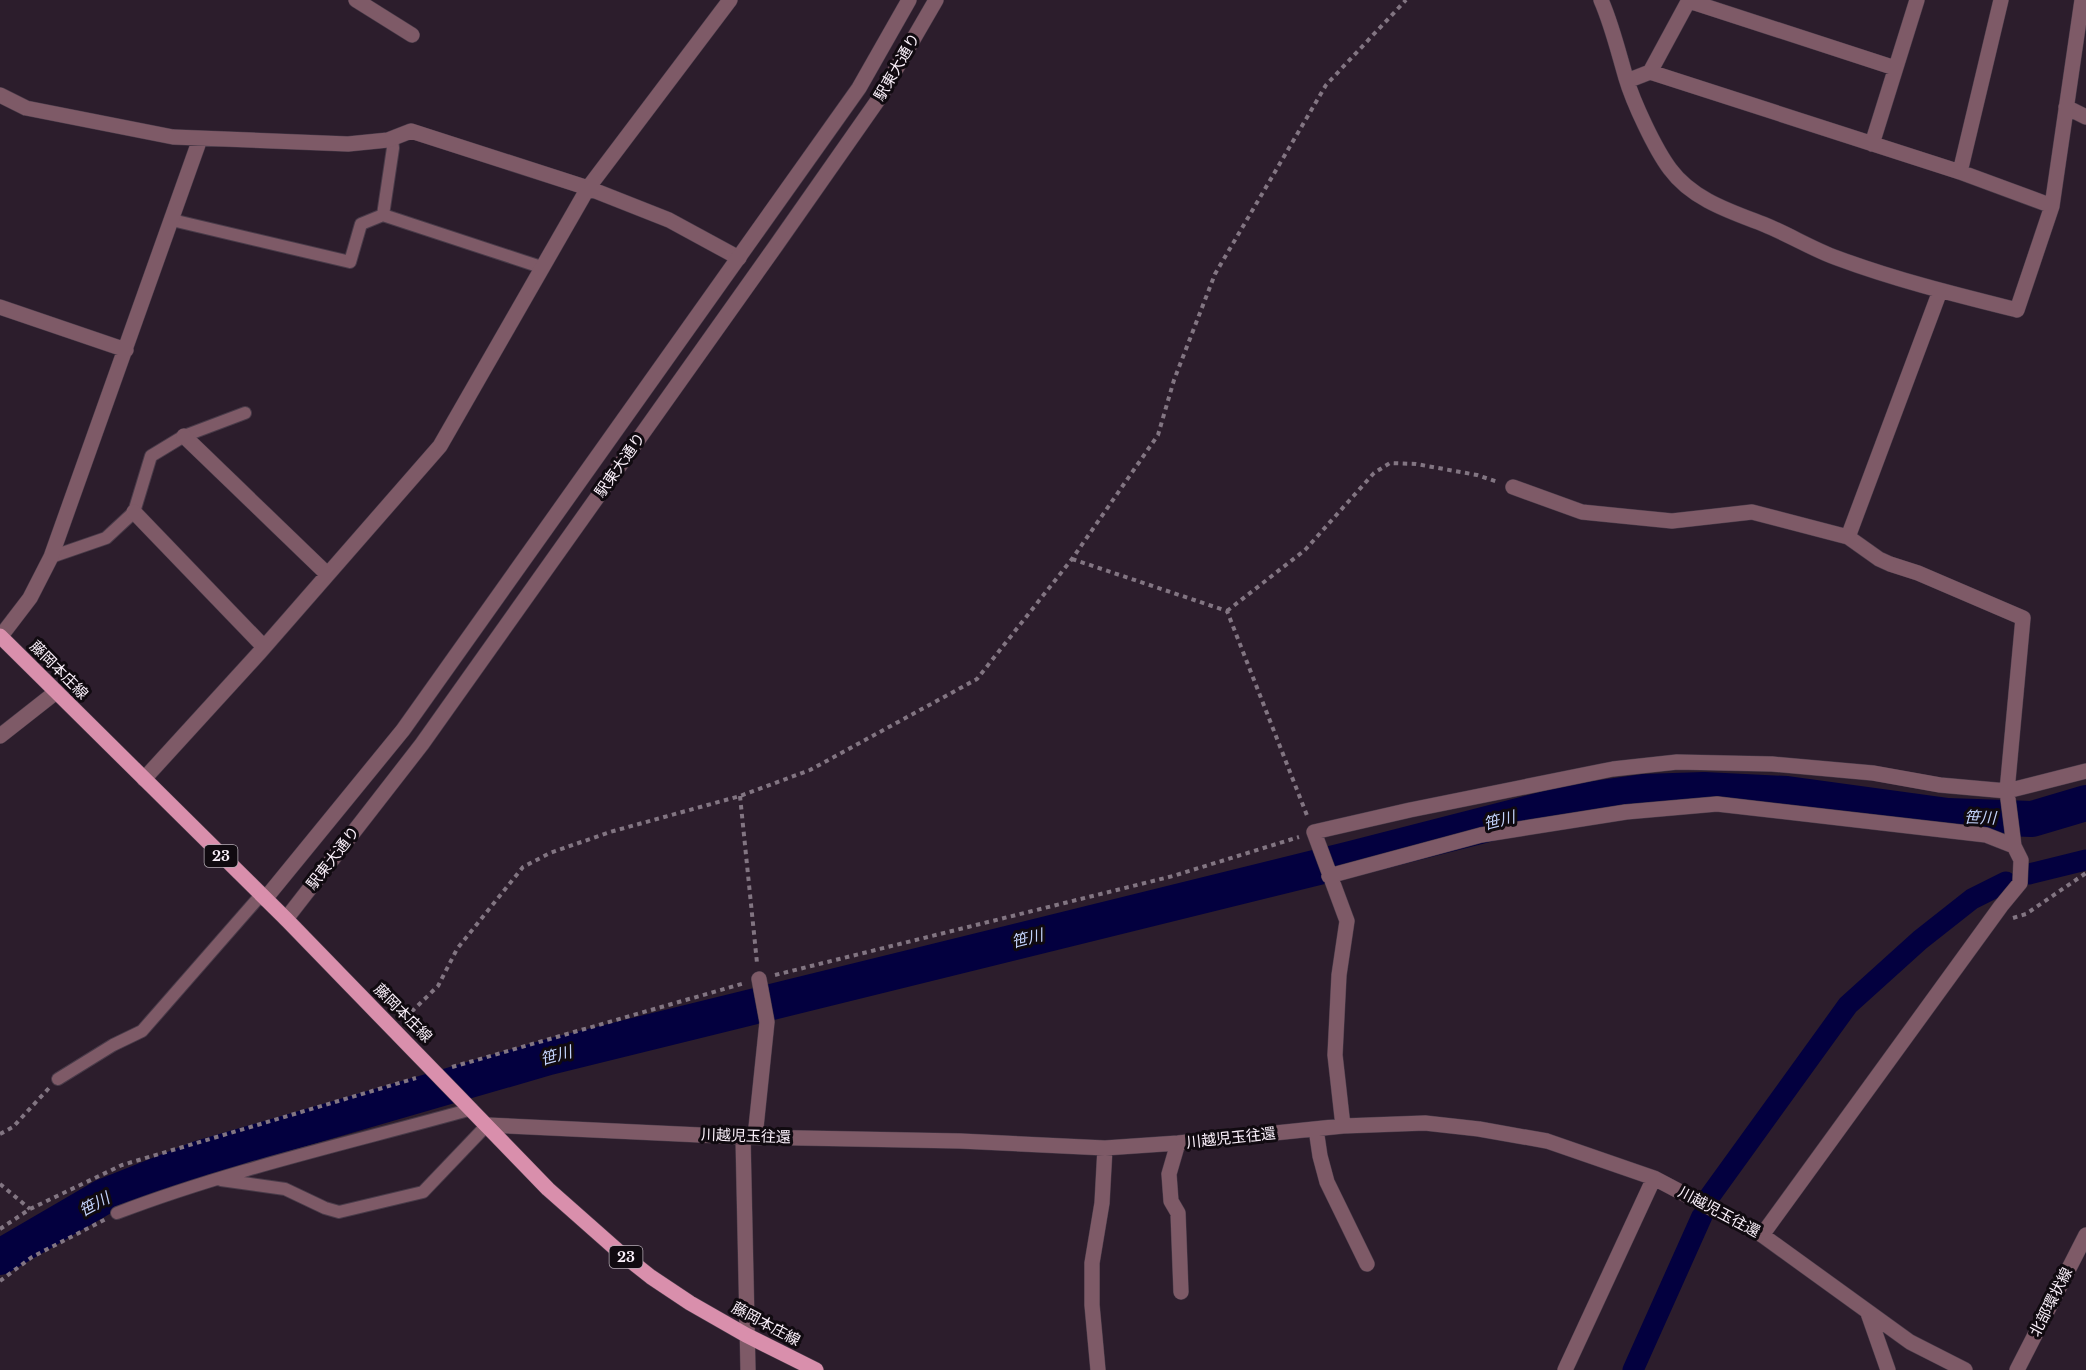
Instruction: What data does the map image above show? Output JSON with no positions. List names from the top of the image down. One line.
{"streets":{"main road":["藤岡本庄線","23"],"street":["駅東大通り","川越児玉往還","北部環状線"]},"crossings":[["駅東大通り","藤岡本庄線"],["藤岡本庄線","川越児玉往還"]],"water":["笹川"]}
